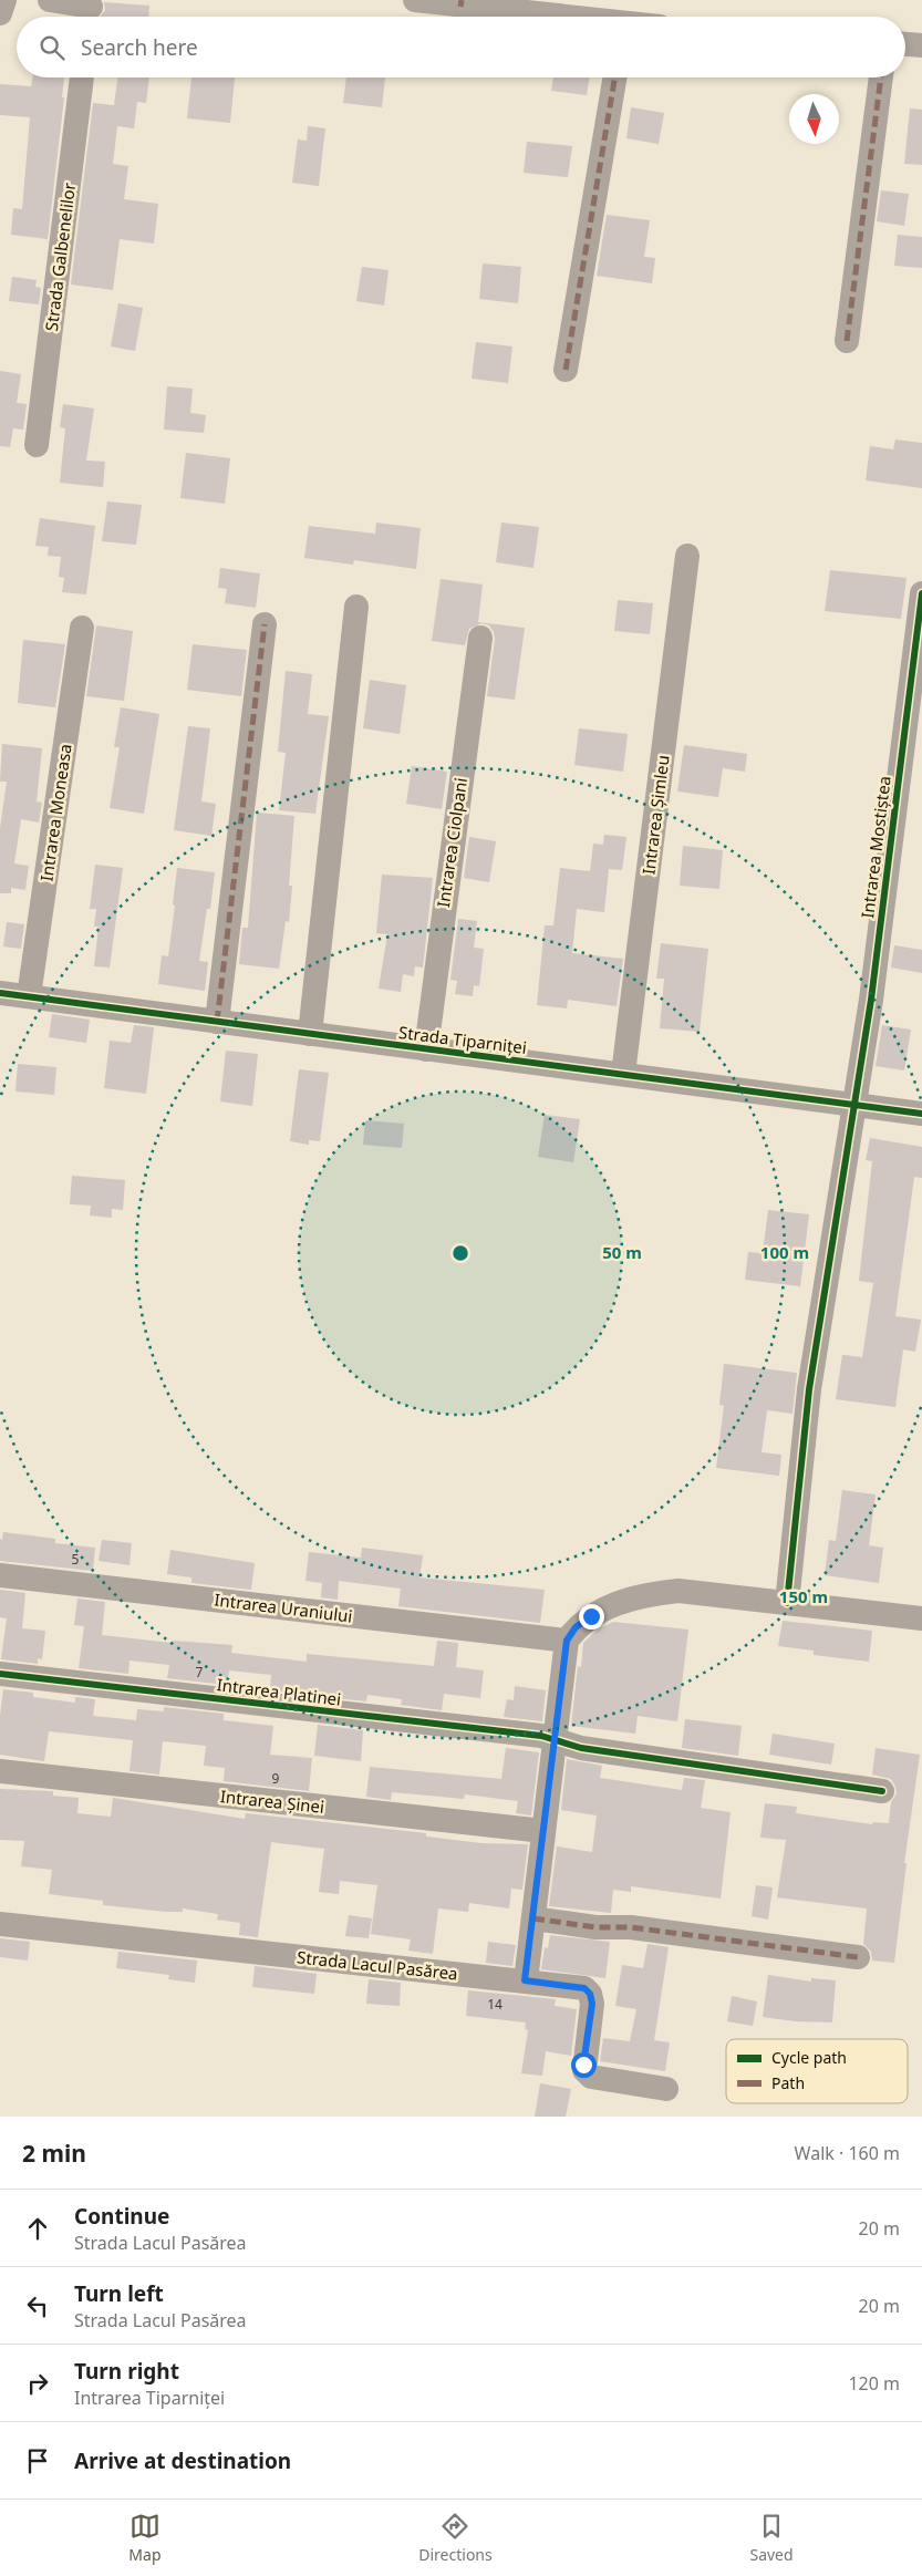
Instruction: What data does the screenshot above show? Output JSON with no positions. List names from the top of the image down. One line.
{"streets":{"street":["Strada Galbenelilor","Intrarea Moneasa","Intrarea Șimleu","Intrarea Ciolpani","Intrarea Mostiștea","Strada Tiparniței","Intrarea Uraniului","Intrarea Platinei","Intrarea Șinei","Strada Lacul Pasărea"]},"crossings":[["Intrarea Moneasa","Strada Tiparniței"],["Intrarea Șimleu","Strada Tiparniței"],["Intrarea Ciolpani","Strada Tiparniței"],["Intrarea Mostiștea","Strada Tiparniței"]],"house_numbers":["5","7","9","14"],"legend":["Cycle path","Path"],"north":"bottom","page":{"search":"Search here","heading":["2 min","Walk · 160 m"],"list":[["Continue","Strada Lacul Pasărea","20 m"],["Turn left","Strada Lacul Pasărea","20 m"],["Turn right","Intrarea Tiparniței","120 m"],"Arrive at destination"],"nav":["Map","Directions","Saved"]},"rings":["50 m","100 m","150 m"]}
